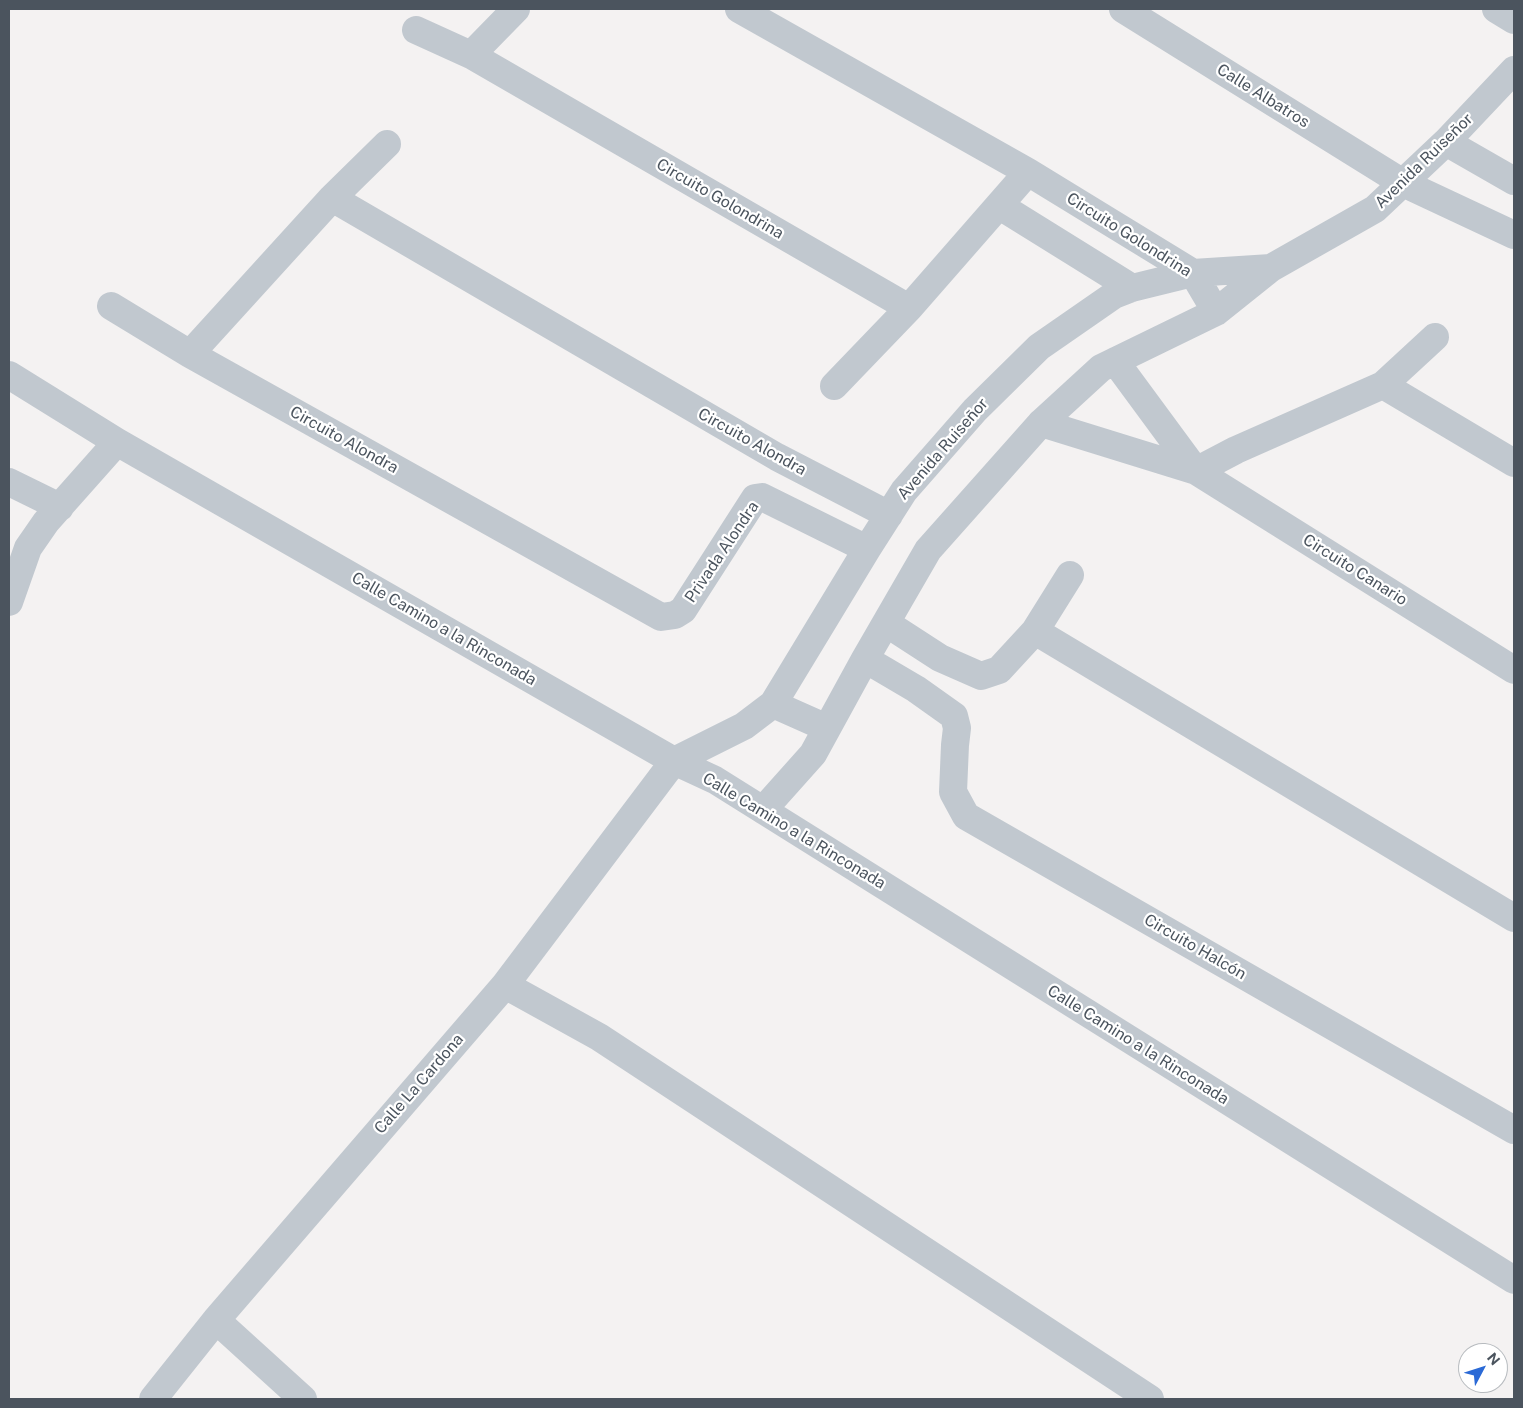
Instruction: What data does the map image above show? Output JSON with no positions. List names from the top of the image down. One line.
{"streets":{"street":["Calle Albatros","Avenida Ruiseñor","Circuito Golondrina","Circuito Alondra","Privada Alondra","Circuito Canario","Calle Camino a la Rinconada","Circuito Halcón","Calle La Cardona"]},"crossings":[["Calle Albatros","Avenida Ruiseñor"],["Avenida Ruiseñor","Circuito Golondrina"],["Avenida Ruiseñor","Circuito Alondra"],["Avenida Ruiseñor","Privada Alondra"],["Avenida Ruiseñor","Circuito Canario"],["Avenida Ruiseñor","Calle Camino a la Rinconada"],["Avenida Ruiseñor","Circuito Halcón"],["Avenida Ruiseñor","Calle La Cardona"],["Circuito Alondra","Privada Alondra"],["Calle Camino a la Rinconada","Calle La Cardona"]],"north":"top right"}
